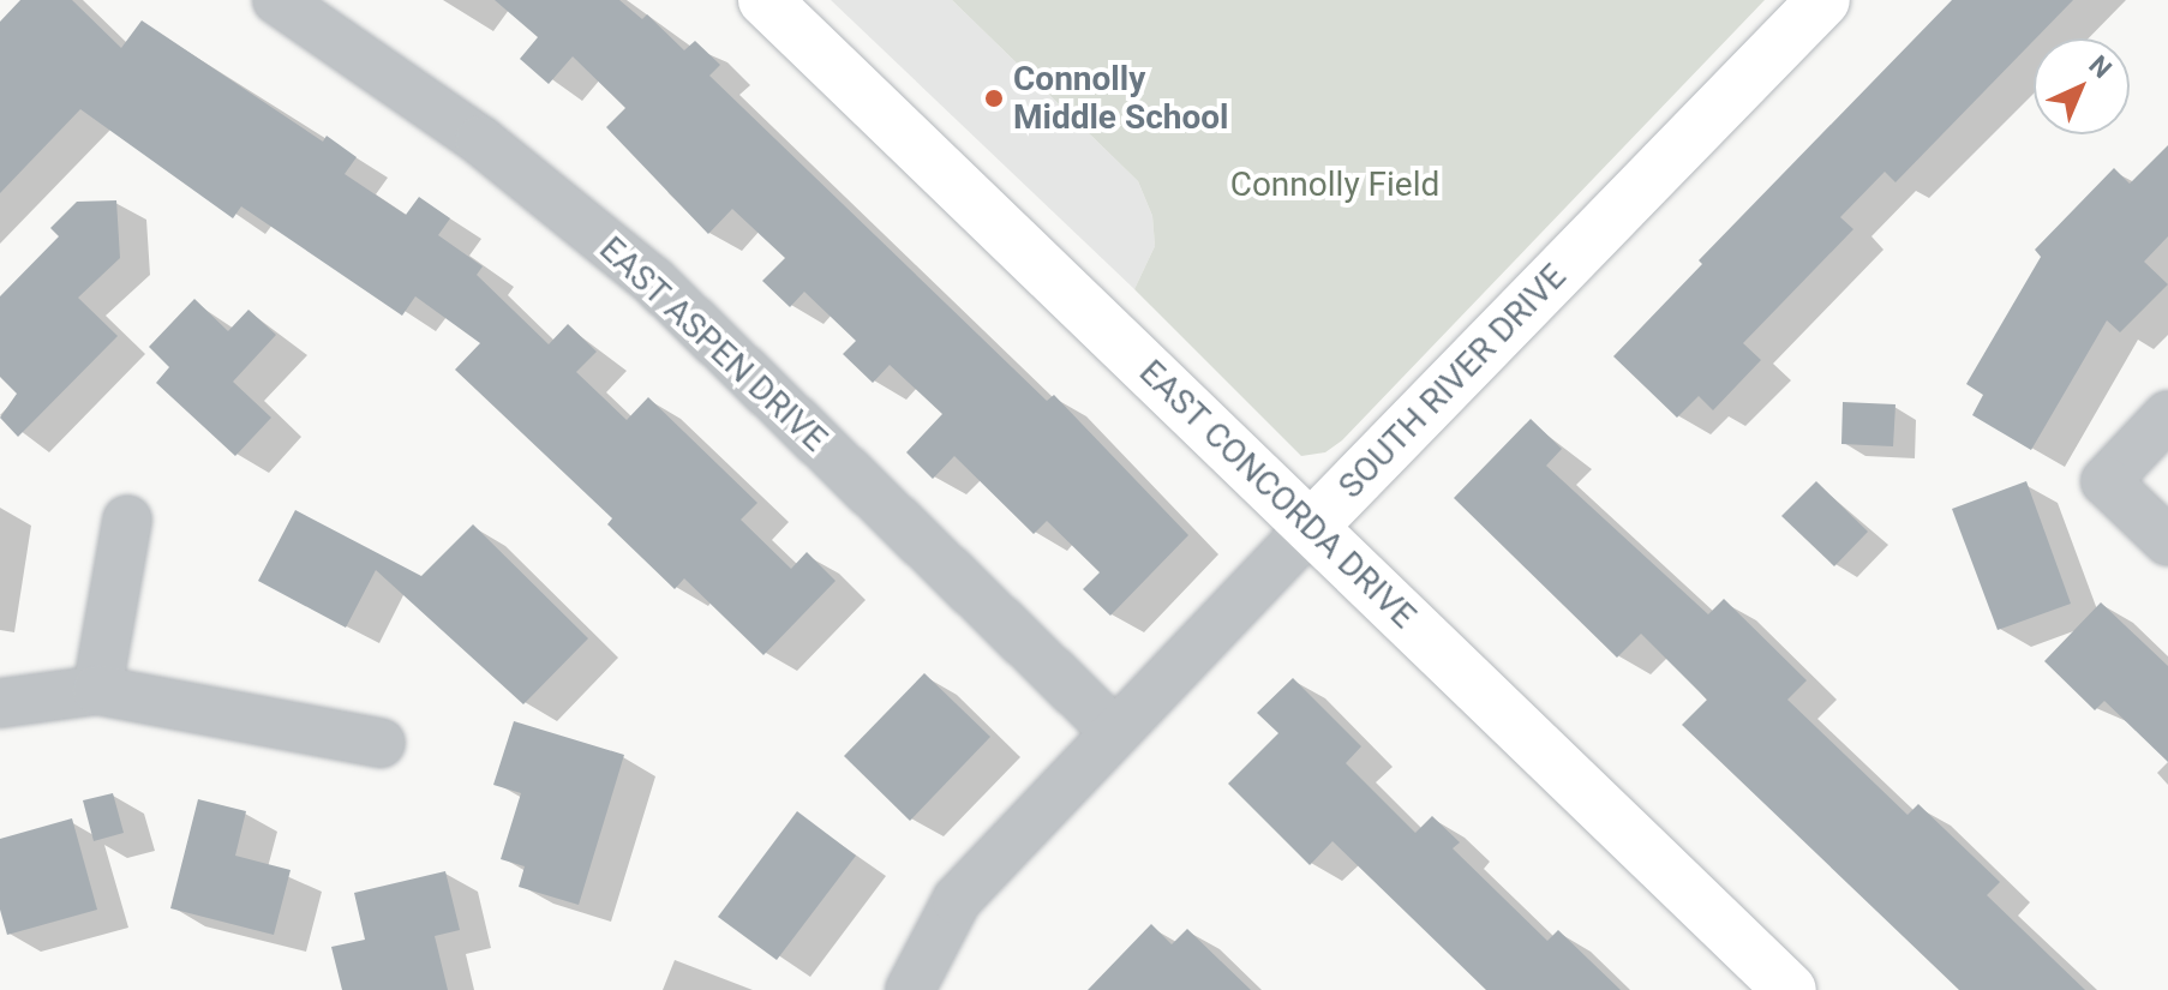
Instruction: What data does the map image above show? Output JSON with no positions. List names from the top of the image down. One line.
{"streets":{"street":["EAST ASPEN DRIVE","SOUTH RIVER DRIVE","EAST CONCORDA DRIVE"]},"crossings":[["EAST ASPEN DRIVE","SOUTH RIVER DRIVE"],["SOUTH RIVER DRIVE","EAST CONCORDA DRIVE"]],"parks":["Connolly Field"],"places":["Connolly Middle School"],"north":"top right"}
